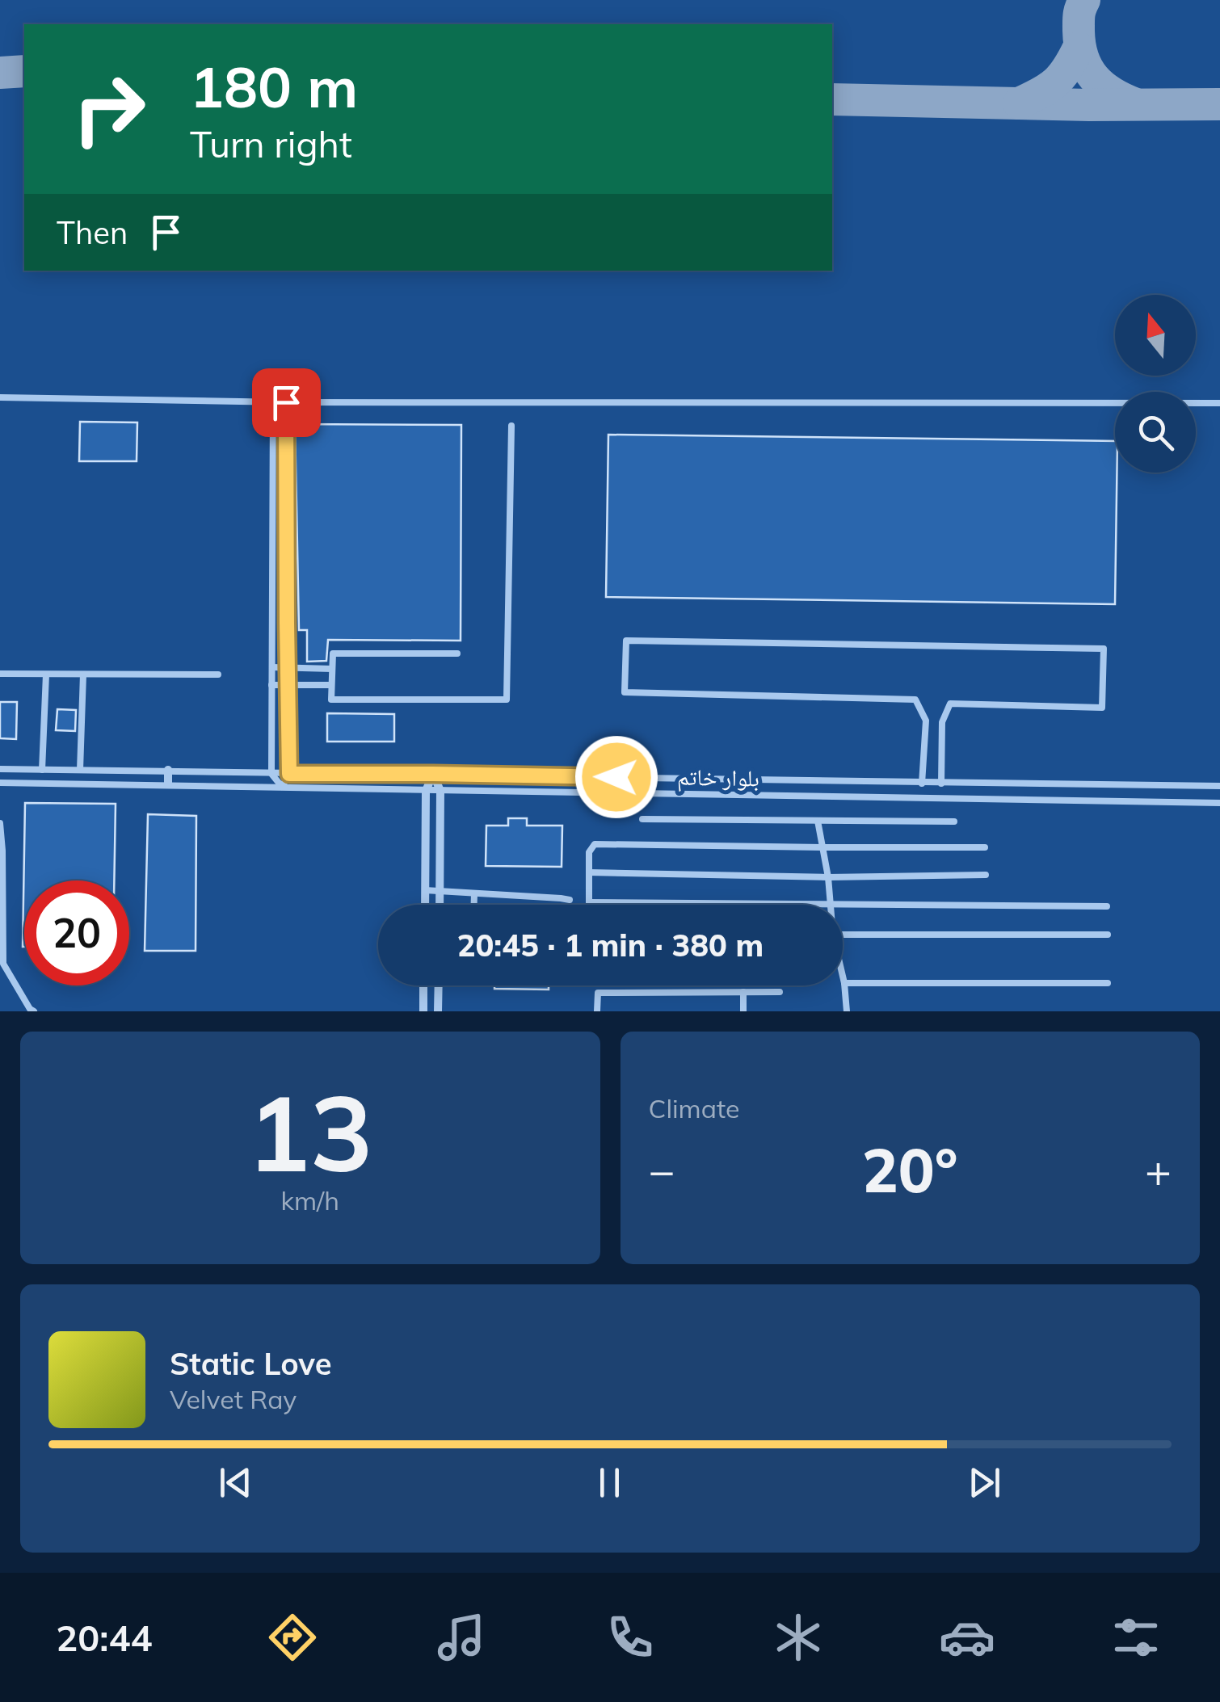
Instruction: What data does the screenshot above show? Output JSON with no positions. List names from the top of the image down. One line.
{"streets":{"lane":["بلوار خاتم"]},"north":"top","page":{"turn":["180 m","Turn right"],"then":"Then","limit":"20","trip":"20:45 · 1 min · 380 m","tile":[["13","km/h"],"Climate"],"heat":["−","20°","+"],"song":["Static Love","Velvet Ray"],"tabs":"20:44"}}
